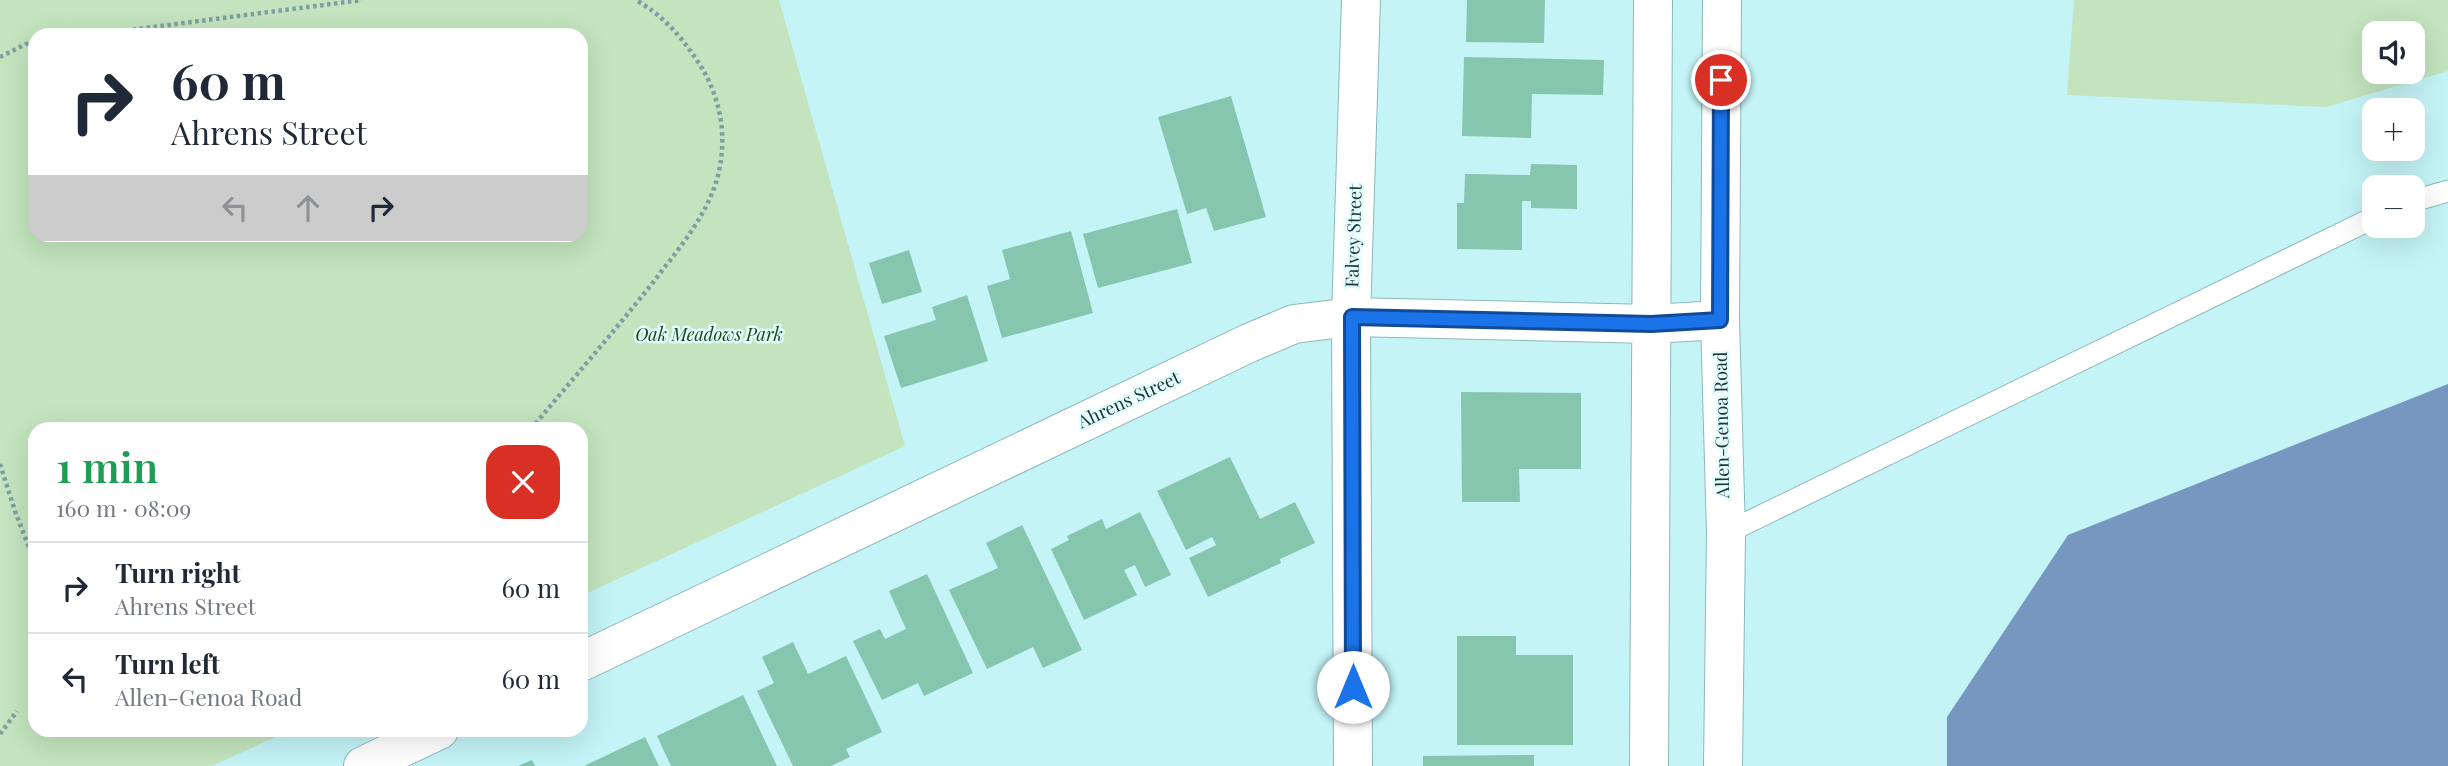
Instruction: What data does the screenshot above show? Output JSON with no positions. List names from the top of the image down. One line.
{"streets":{"street":["Falvey Street","Ahrens Street","Allen-Genoa Road"]},"crossings":[["Falvey Street","Ahrens Street"],["Ahrens Street","Allen-Genoa Road"]],"parks":["Oak Meadows Park"],"page":{"map_buttons":["+","−"],"turn":["60 m","Ahrens Street"],"heading":["1 min","160 m · 08:09"],"list":[{"name":"Turn right","note":"Ahrens Street","value":"60 m"},{"name":"Turn left","note":"Allen-Genoa Road","value":"60 m"}]}}
